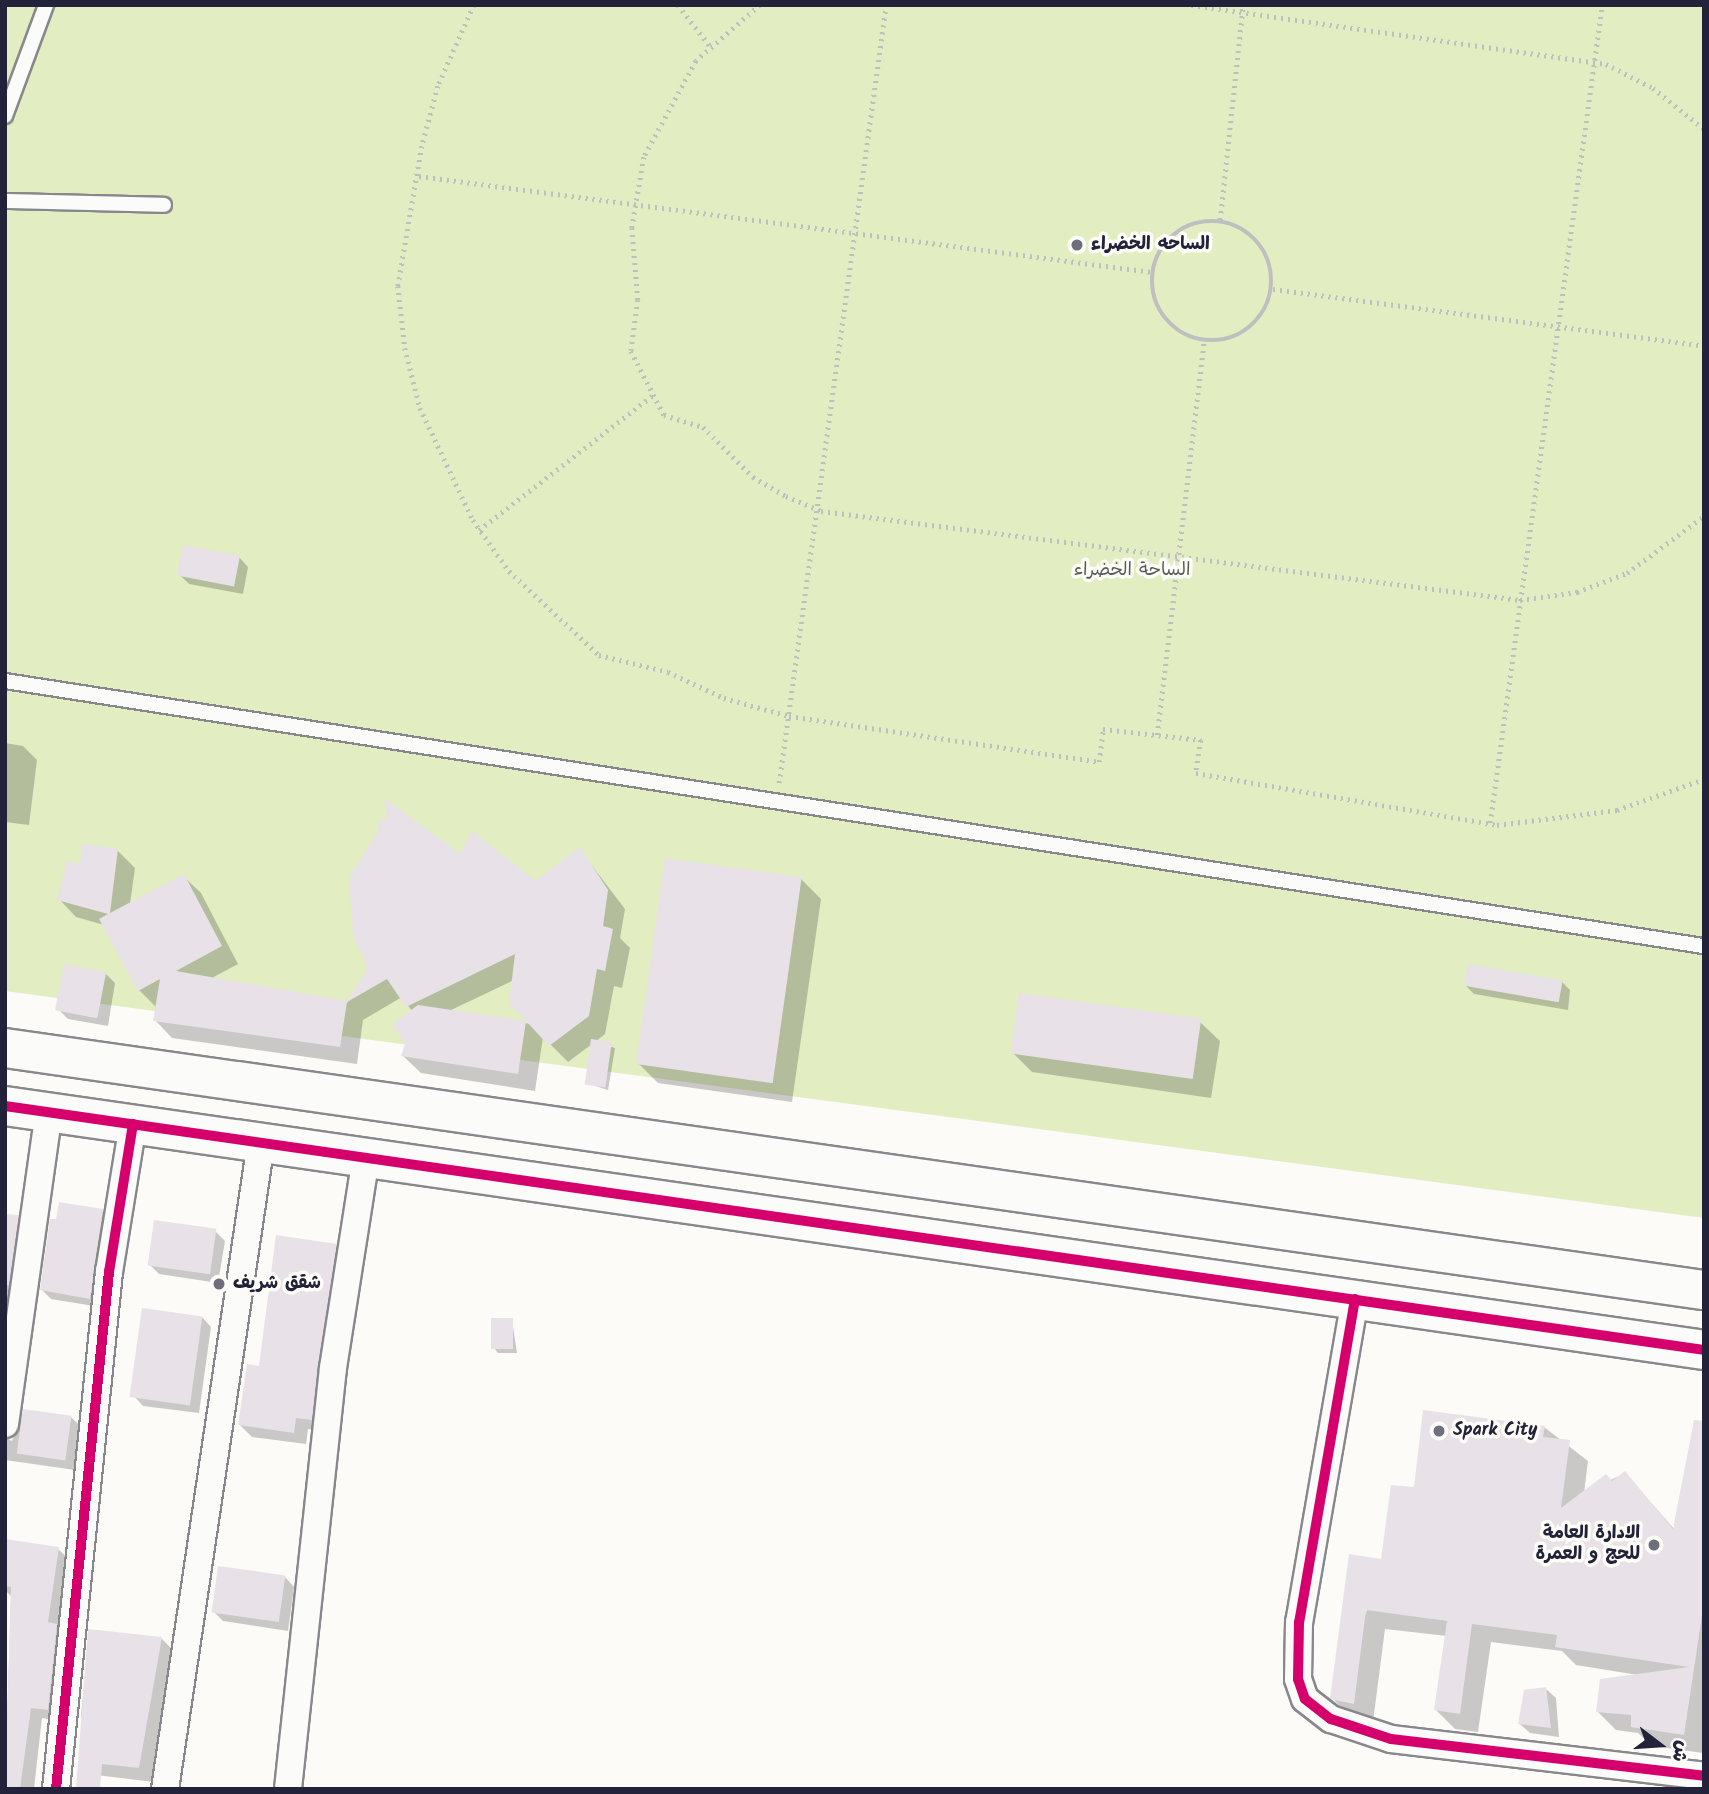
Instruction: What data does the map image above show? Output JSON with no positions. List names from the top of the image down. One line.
{"parks":["الساحة الخضراء"],"places":["الساحه الخضراء","شقق شريف","Spark City","الادارة العامة للحج و العمرة"],"north":"right"}
